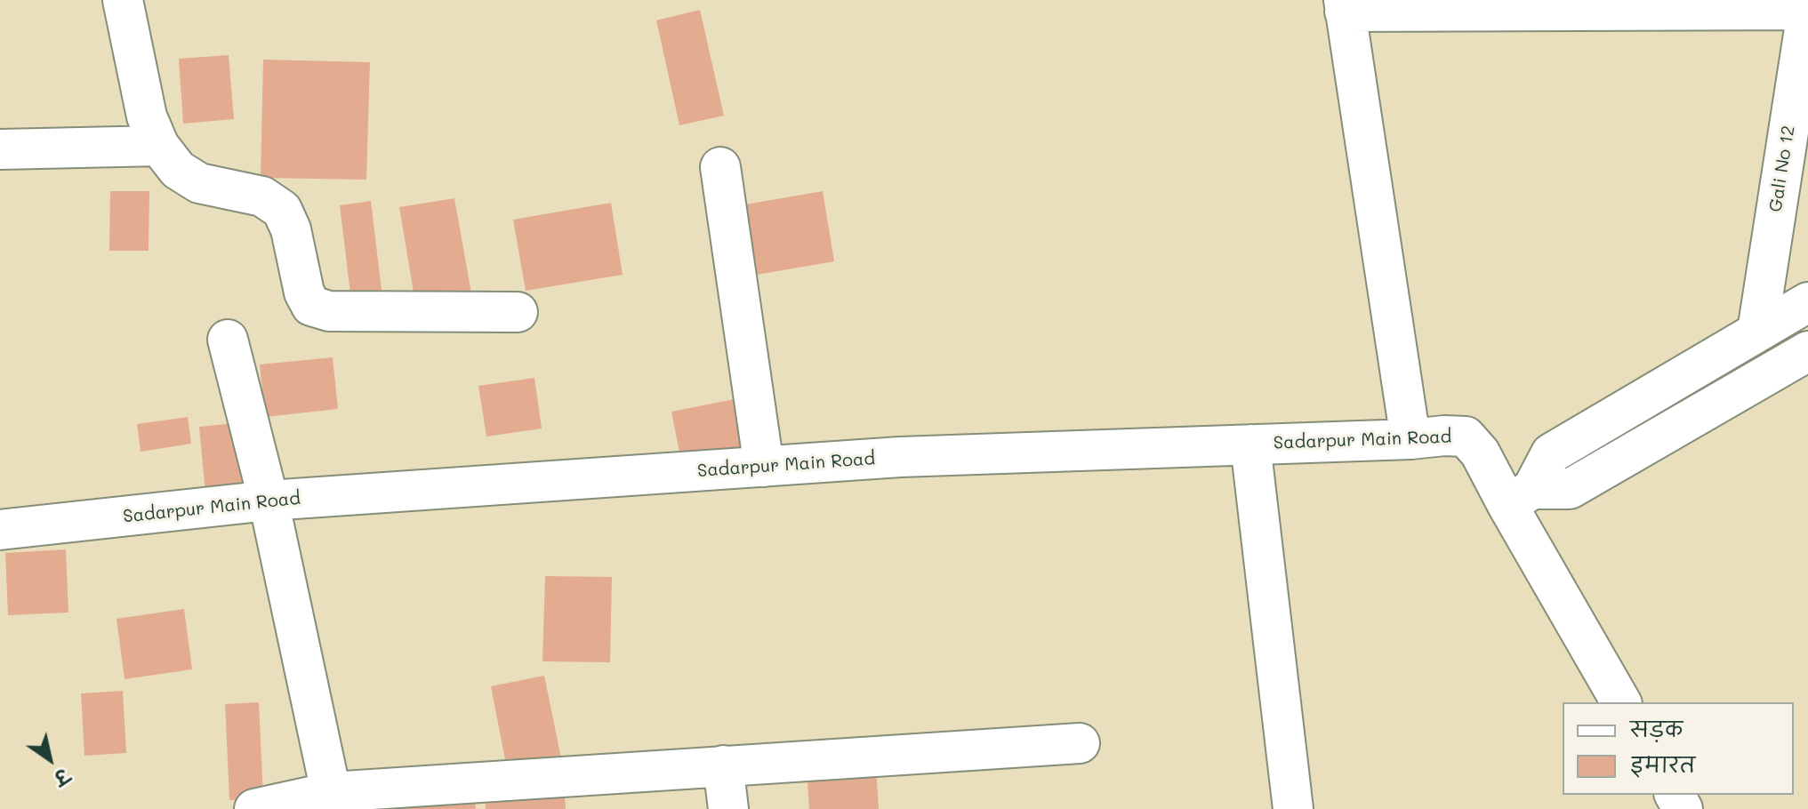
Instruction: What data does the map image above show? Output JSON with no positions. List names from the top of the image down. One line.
{"streets":{"street":["Gali No 12","Sadarpur Main Road"]},"legend":["सड़क","इमारत"],"north":"bottom right"}
